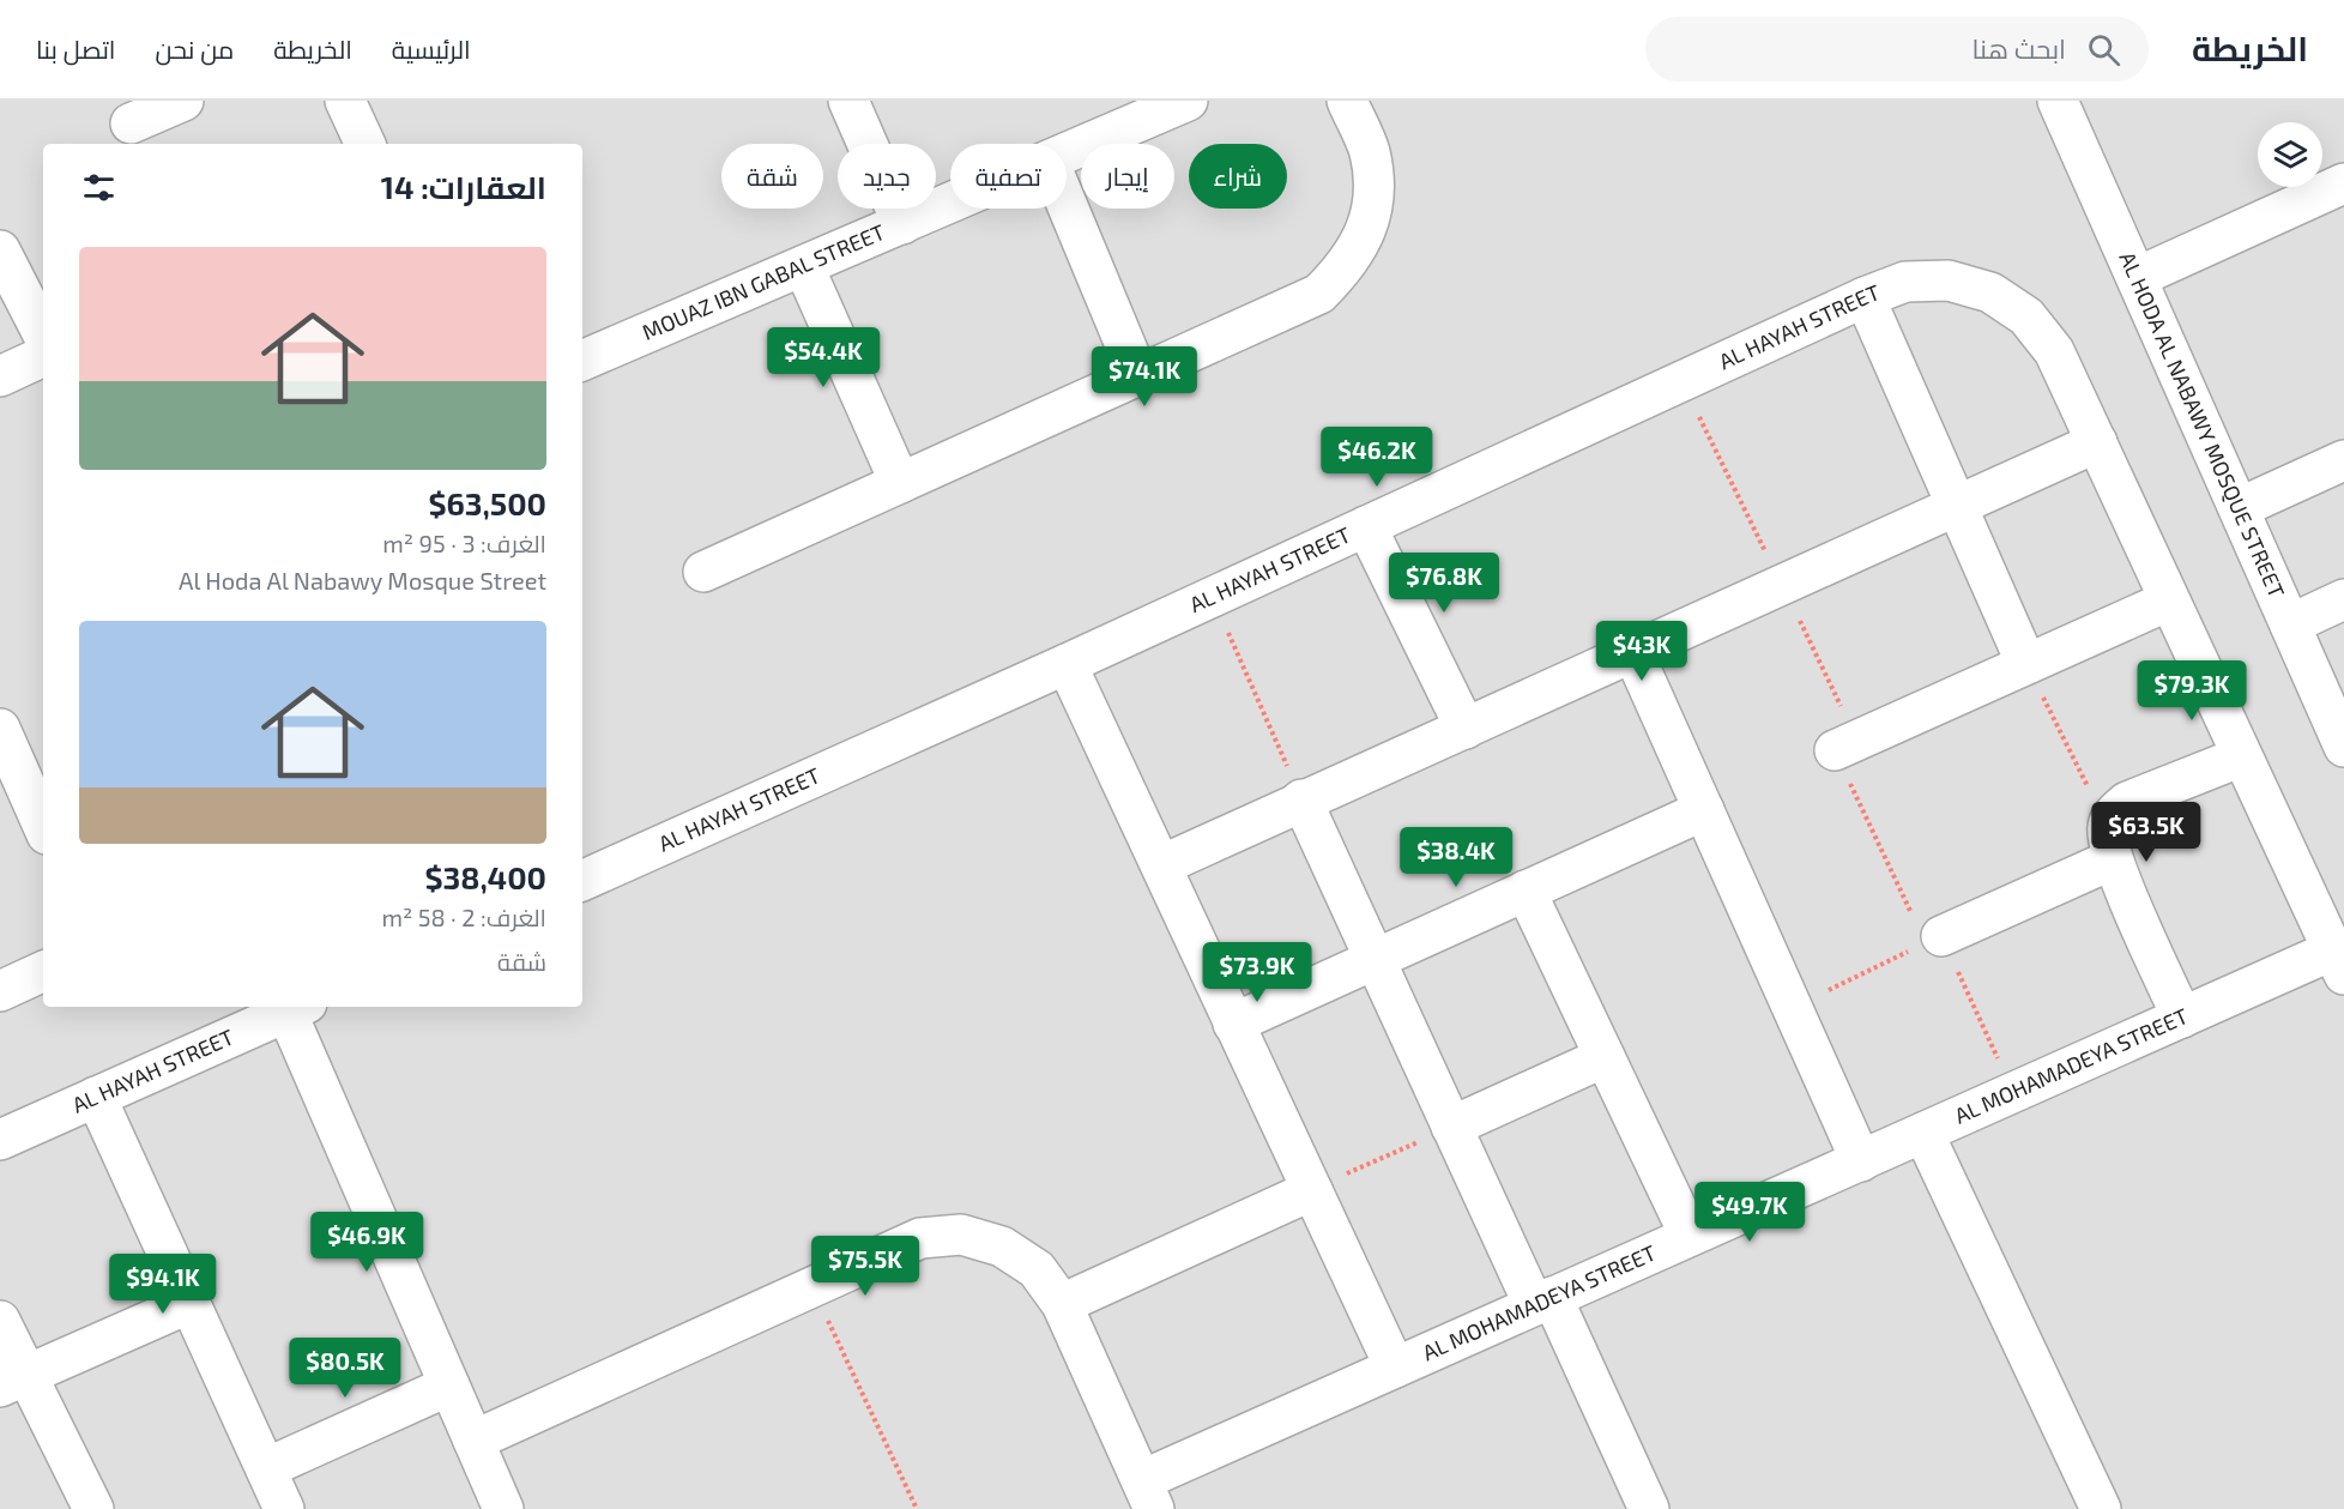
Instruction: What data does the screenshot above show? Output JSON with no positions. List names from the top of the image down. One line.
{"streets":{"street":["MOUAZ IBN GABAL STREET","AL HAYAH STREET","AL HODA AL NABAWY MOSQUE STREET","AL MOHAMADEYA STREET"]},"page":{"header":"الخريطة","search":"ابحث هنا","nav":["الرئيسية","الخريطة","من نحن","اتصل بنا"],"chip":["شراء","إيجار","تصفية","جديد","شقة"],"heading":"العقارات: 14","list":[{"name":"$63,500","note":"الغرف: 3 · 95 m² · Al Hoda Al Nabawy Mosque Street"},{"name":"$38,400","note":"الغرف: 2 · 58 m² · شقة"}],"price":["$54.4K","$74.1K","$46.2K","$76.8K","$43K","$79.3K","$63.5K","$38.4K","$73.9K","$49.7K","$46.9K","$75.5K","$94.1K","$80.5K"]}}
